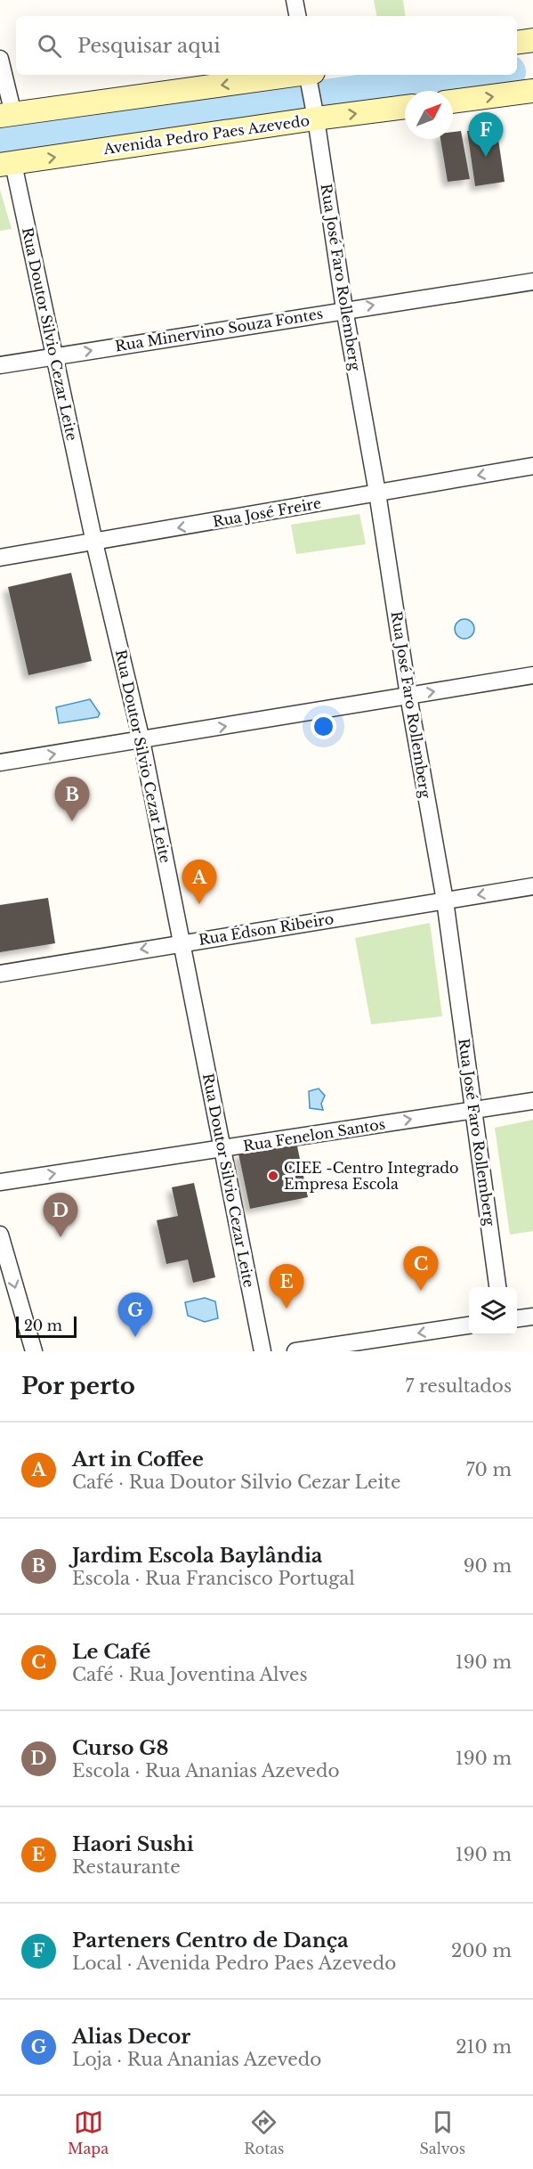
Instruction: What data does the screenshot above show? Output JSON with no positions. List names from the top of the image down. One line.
{"streets":{"street":["Avenida Pedro Paes Azevedo","Rua José Faro Rollemberg","Rua Minervino Souza Fontes","Rua Doutor Silvio Cezar Leite","Rua José Freire","Rua Édson Ribeiro","Rua Fenelon Santos"]},"crossings":[["Avenida Pedro Paes Azevedo","Rua José Faro Rollemberg"],["Avenida Pedro Paes Azevedo","Rua Doutor Silvio Cezar Leite"],["Rua José Faro Rollemberg","Rua Minervino Souza Fontes"],["Rua José Faro Rollemberg","Rua José Freire"],["Rua José Faro Rollemberg","Rua Édson Ribeiro"],["Rua José Faro Rollemberg","Rua Fenelon Santos"],["Rua Minervino Souza Fontes","Rua Doutor Silvio Cezar Leite"],["Rua Doutor Silvio Cezar Leite","Rua José Freire"],["Rua Doutor Silvio Cezar Leite","Rua Édson Ribeiro"],["Rua Doutor Silvio Cezar Leite","Rua Fenelon Santos"]],"one_way":["Rua Minervino Souza Fontes","Rua José Freire","Rua Édson Ribeiro","Rua Fenelon Santos"],"places":["CIEE -Centro Integrado Empresa Escola"],"scale_bar":"20 m","north":"top right","page":{"search":"Pesquisar aqui","pins":["F","B","A","D","C","E","G"],"scale":"20 m","heading":["Por perto","7 resultados"],"list":[{"mark":"A","name":"Art in Coffee","note":"Café · Rua Doutor Silvio Cezar Leite","value":"70 m"},{"mark":"B","name":"Jardim Escola Baylândia","note":"Escola · Rua Francisco Portugal","value":"90 m"},{"mark":"C","name":"Le Café","note":"Café · Rua Joventina Alves","value":"190 m"},{"mark":"D","name":"Curso G8","note":"Escola · Rua Ananias Azevedo","value":"190 m"},{"mark":"E","name":"Haori Sushi","note":"Restaurante","value":"190 m"},{"mark":"F","name":"Parteners Centro de Dança","note":"Local · Avenida Pedro Paes Azevedo","value":"200 m"},{"mark":"G","name":"Alias Decor","note":"Loja · Rua Ananias Azevedo","value":"210 m"}],"nav":["Mapa","Rotas","Salvos"]}}
